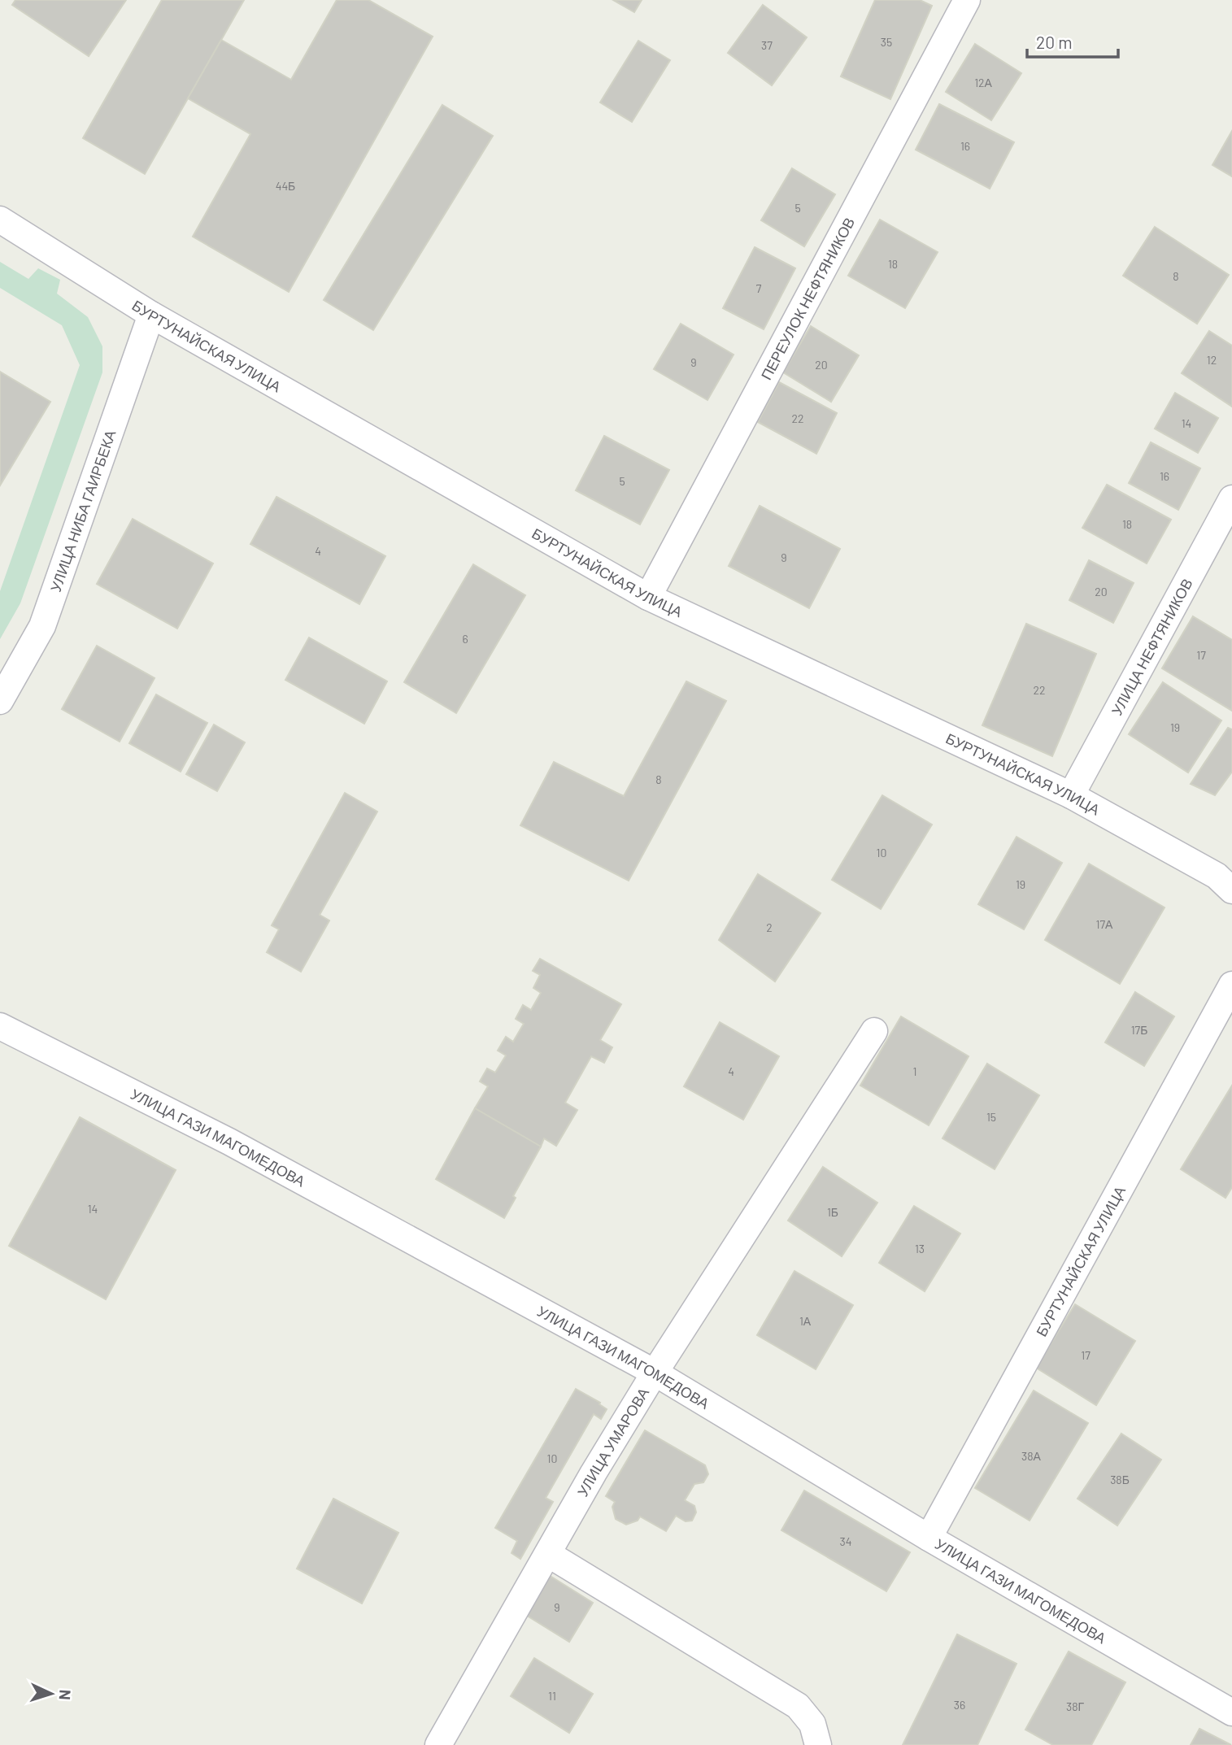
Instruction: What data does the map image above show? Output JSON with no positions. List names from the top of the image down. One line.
{"streets":{"street":["ПЕРЕУЛОК НЕФТЯНИКОВ","БУРТУНАЙСКАЯ УЛИЦА","УЛИЦА НИБА ГАИРБЕКА","УЛИЦА НЕФТЯНИКОВ","УЛИЦА ГАЗИ МАГОМЕДОВА","УЛИЦА УМАРОВА"]},"crossings":[["ПЕРЕУЛОК НЕФТЯНИКОВ","БУРТУНАЙСКАЯ УЛИЦА"],["БУРТУНАЙСКАЯ УЛИЦА","УЛИЦА НИБА ГАИРБЕКА"],["БУРТУНАЙСКАЯ УЛИЦА","УЛИЦА НЕФТЯНИКОВ"],["БУРТУНАЙСКАЯ УЛИЦА","УЛИЦА ГАЗИ МАГОМЕДОВА"],["УЛИЦА ГАЗИ МАГОМЕДОВА","УЛИЦА УМАРОВА"]],"house_numbers":["35","37","12А","16","44Б","5","18","8","7","12","9","20","22","14","16","5","18","4","9","20","6","17","22","19","8","10","19","17А","2","17Б","4","1","15","14","1Б","13","1А","17","38А","10","38Б","34","9","11","36","38Г"],"scale_bar":"20 m","north":"right"}
